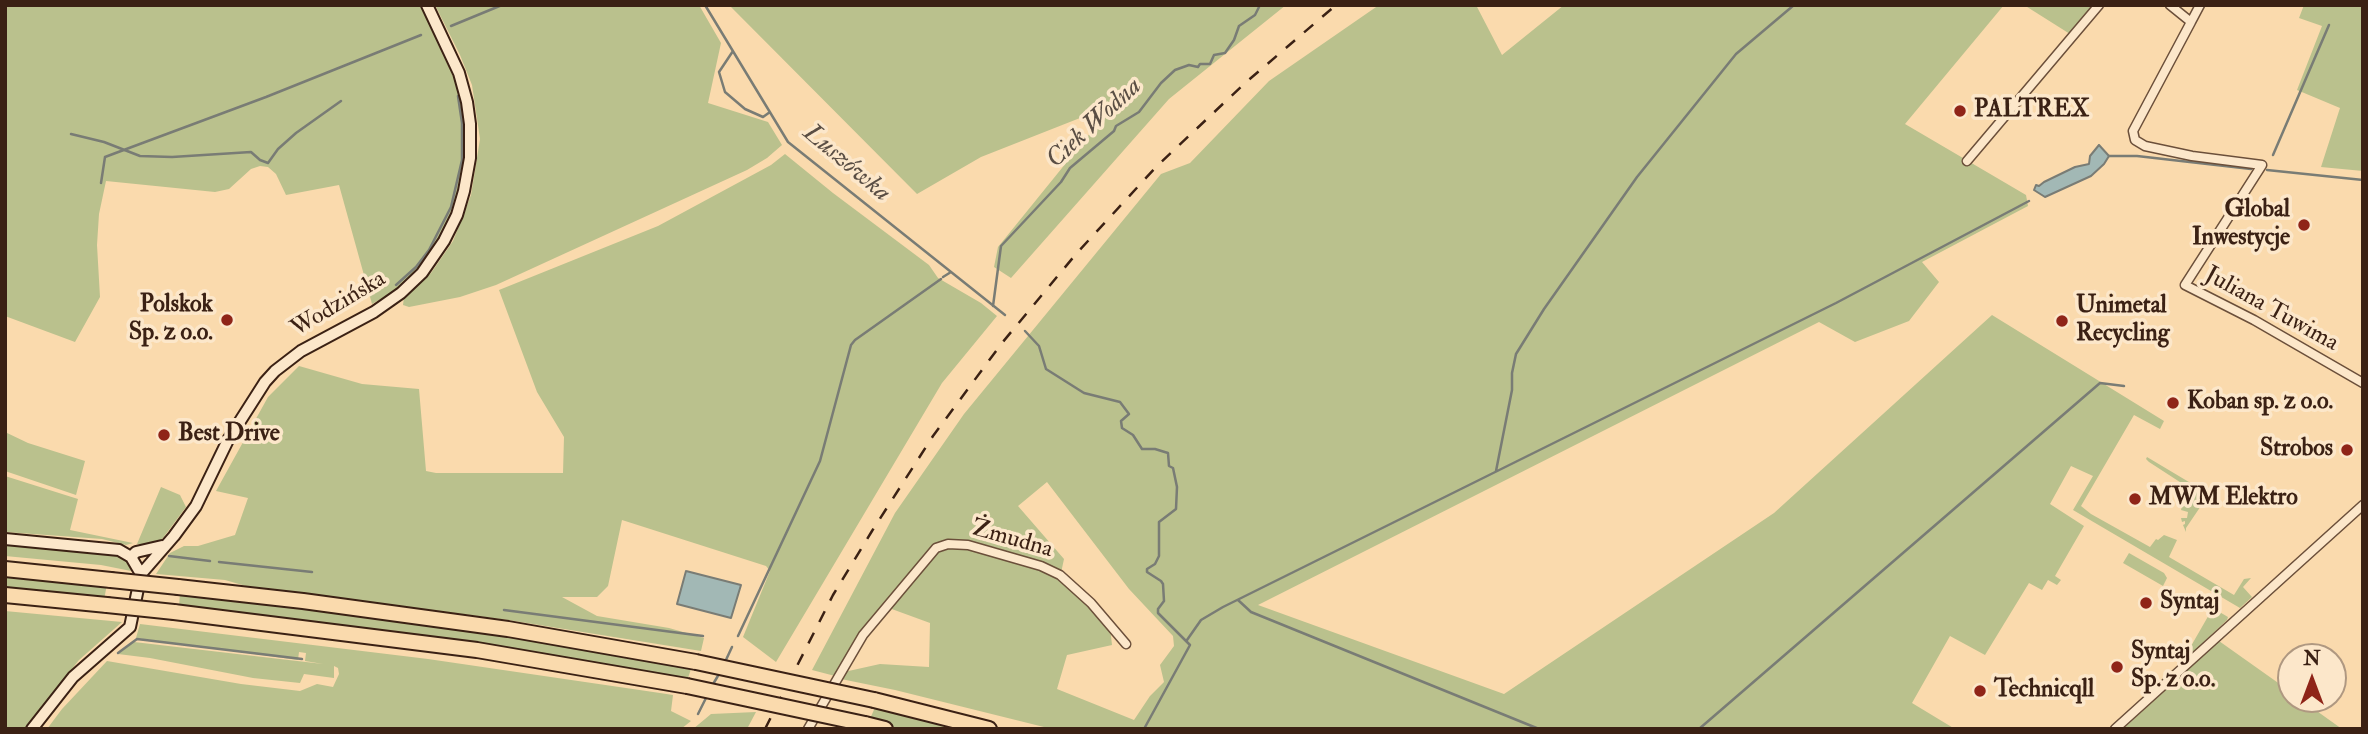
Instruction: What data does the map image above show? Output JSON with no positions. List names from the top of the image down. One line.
{"streets":{"street":["Wodzińska","Juliana Tuwima","Żmudna"]},"water":["Ciek Wodna","Luszówka"],"places":["PALTREX","Global Inwestycje","Polskok Sp. z o.o.","Unimetal Recycling","Koban sp. z o.o.","Best Drive","Strobos","MWM Elektro","Syntaj","Syntaj Sp. z o.o.","Technicqll"],"north":"top"}
